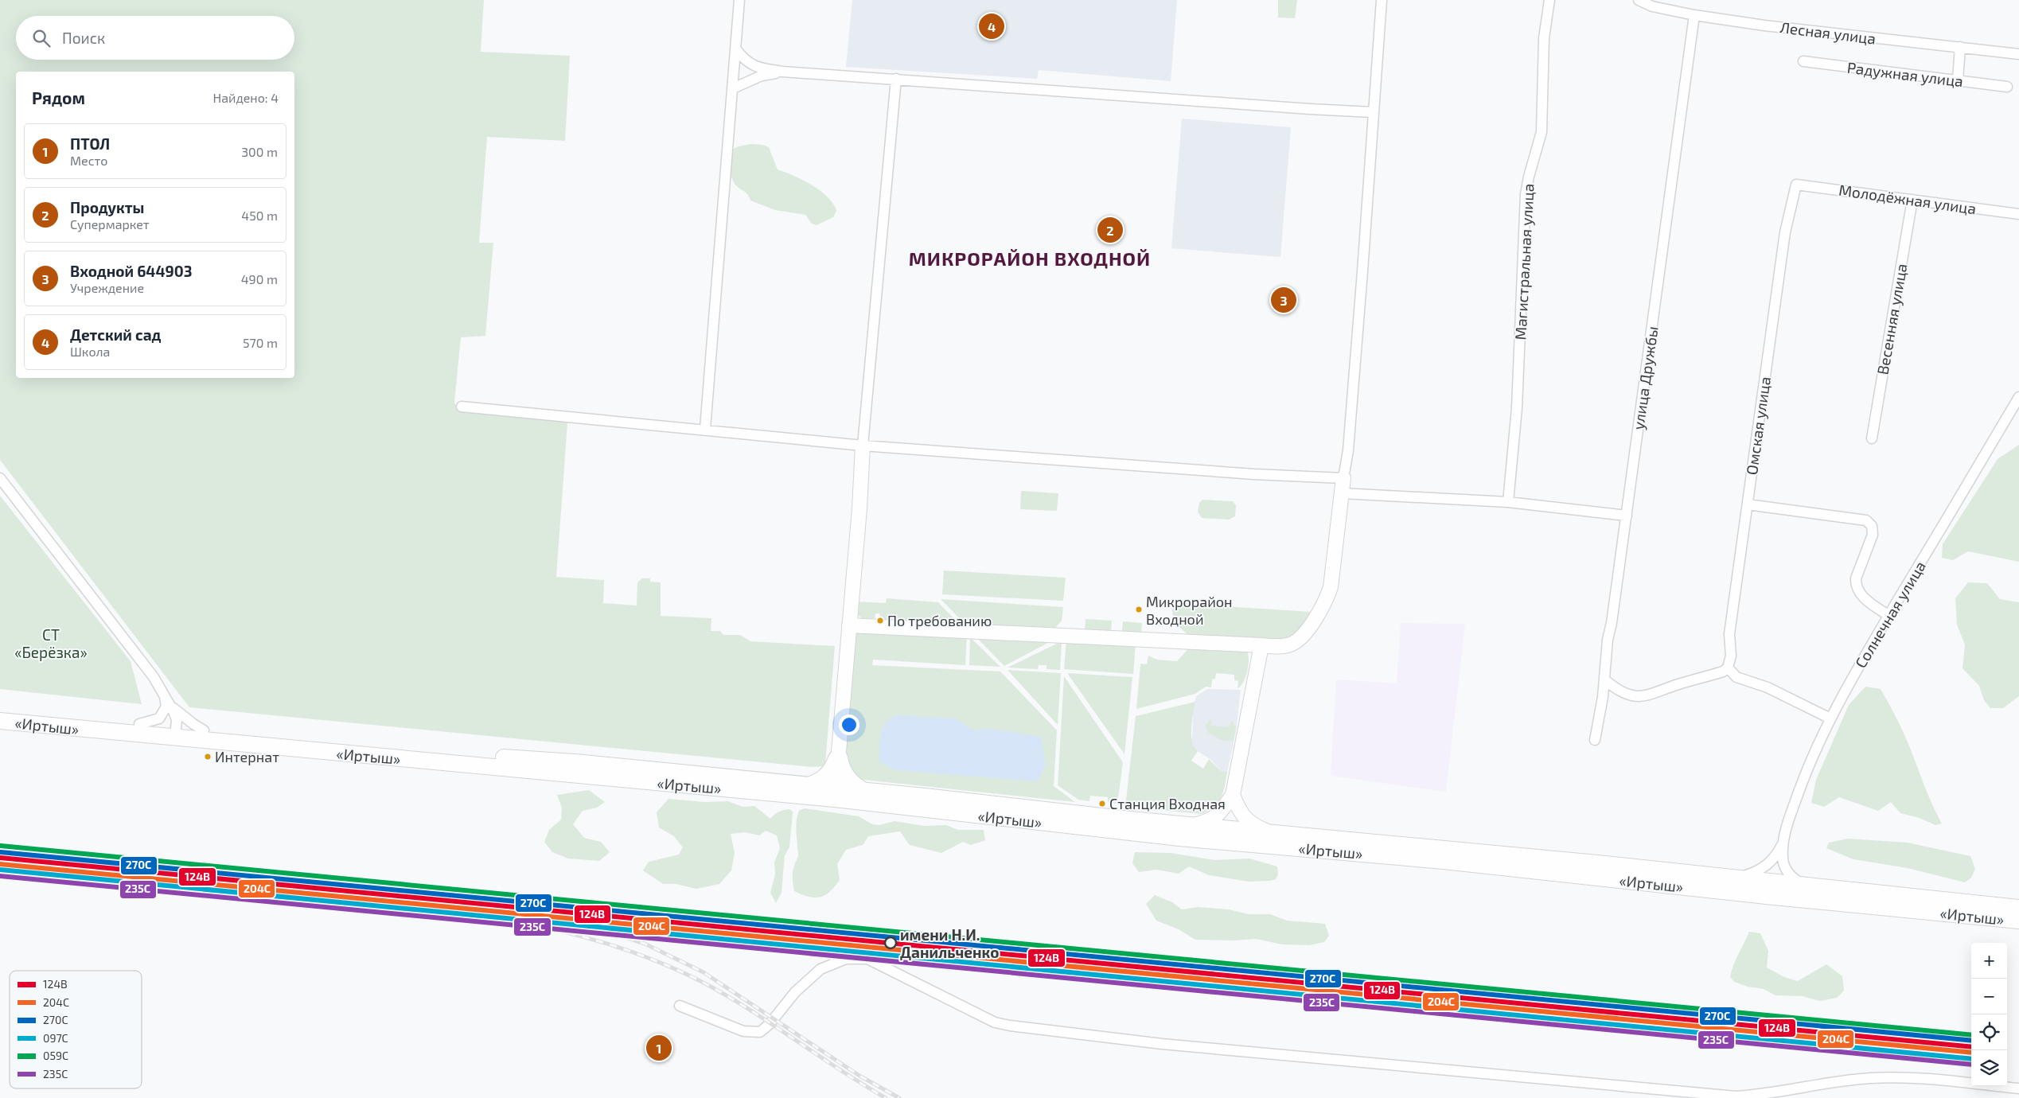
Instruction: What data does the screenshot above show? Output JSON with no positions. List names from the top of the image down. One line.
{"streets":{"main road":["«Иртыш»"],"street":["Лесная улица","Радужная улица","Молодёжная улица","Магистральная улица","Весенняя улица","улица Дружбы","Омская улица","Солнечная улица"]},"crossings":[["Лесная улица","улица Дружбы"],["Молодёжная улица","Весенняя улица"],["Молодёжная улица","Омская улица"]],"districts":["МИКРОРАЙОН ВХОДНОЙ"],"parks":["СТ «Берёзка»"],"places":["Микрорайон Входной","По требованию","Интернат","Станция Входная","имени Н.И. Данильченко"],"lines":["transit line 059С","transit line 270С","transit line 124В","transit line 204С","transit line 097С","transit line 235С"],"legend":["124В","204С","270С","097С","059С","235С"],"page":{"pins":["4","2","3","1"],"search":"Поиск","heading":["Рядом","Найдено: 4"],"list":[{"mark":"1","name":"ПТОЛ","note":"Место","value":"300 m"},{"mark":"2","name":"Продукты","note":"Супермаркет","value":"450 m"},{"mark":"3","name":"Входной 644903","note":"Учреждение","value":"490 m"},{"mark":"4","name":"Детский сад","note":"Школа","value":"570 m"}],"map_buttons":["+","−"]}}
